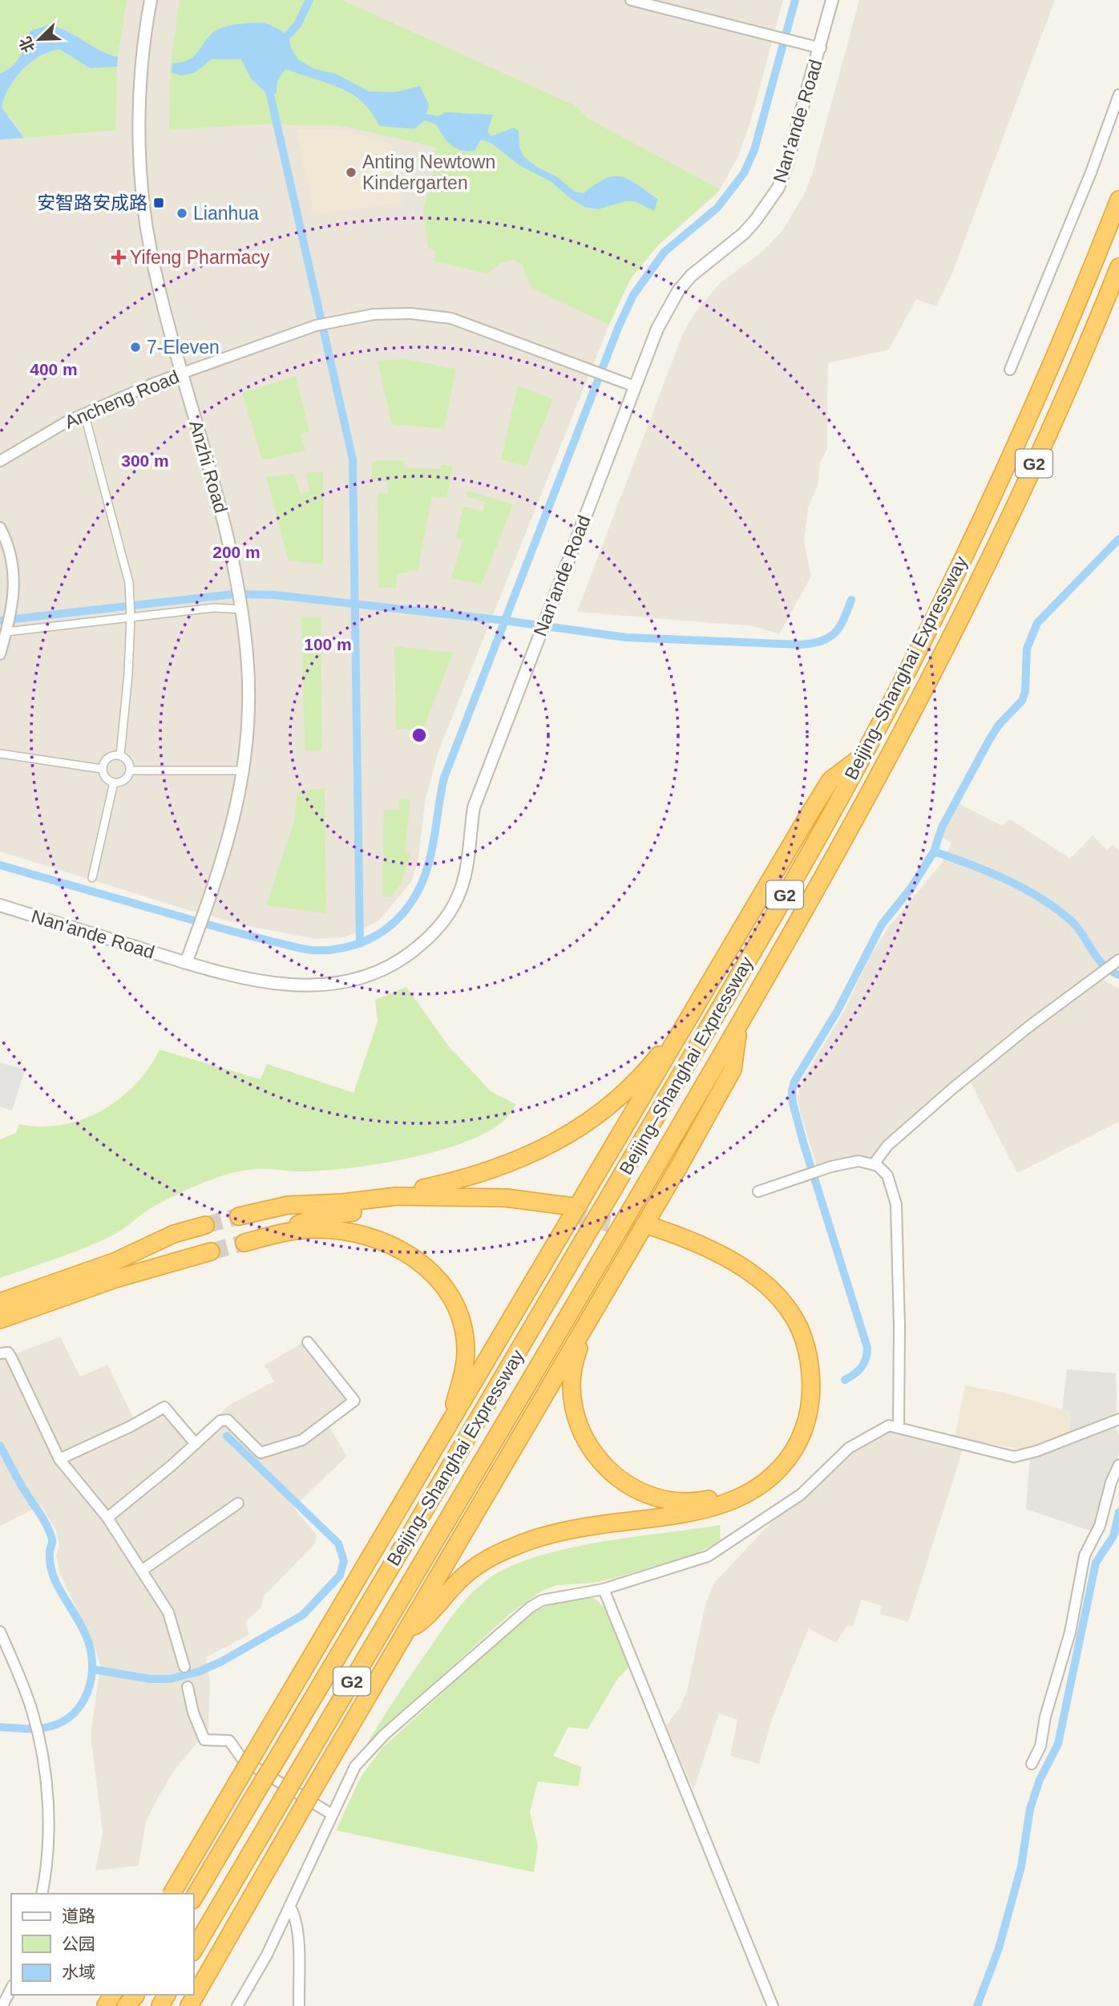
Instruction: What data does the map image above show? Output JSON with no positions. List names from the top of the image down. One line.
{"streets":{"highway":["G2","Beijing–Shanghai Expressway"],"street":["Nan'ande Road","Ancheng Road","Anzhi Road"]},"crossings":[["Nan'ande Road","Ancheng Road"],["Nan'ande Road","Anzhi Road"],["Ancheng Road","Anzhi Road"]],"places":{"other":["Anting Newtown Kindergarten","Lianhua","7-Eleven"],"transit":["安智路安成路"],"health":["Yifeng Pharmacy"]},"legend":["道路","公园","水域"],"north":"bottom left","rings":["400 m","300 m","200 m","100 m"]}
